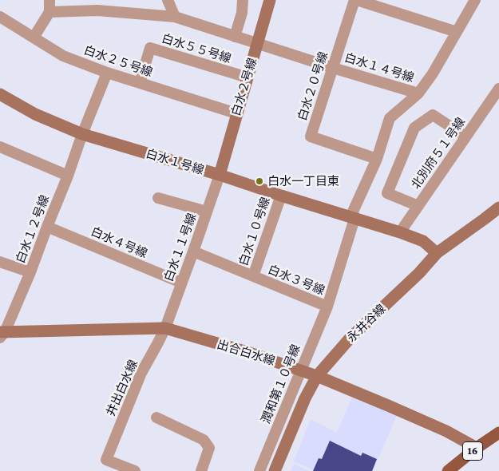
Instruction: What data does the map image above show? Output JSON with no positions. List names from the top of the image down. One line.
{"streets":{"main road":["16"],"street":["白水５５号線","白水２５号線","白水１４号線","白水２０号線","白水２号線","北別府５１号線","白水１号線","白水１２号線","白水１０号線","白水４号線","白水１１号線","白水３号線","永井谷線","出合白水線","潤和第１０号線","井出白水線"]},"crossings":[["白水５５号線","白水２５号線"],["白水５５号線","白水２号線"],["白水２５号線","白水２号線"],["白水２５号線","白水１２号線"],["白水１４号線","白水２０号線"],["白水１４号線","白水２号線"],["白水２号線","白水１号線"],["白水２号線","白水１１号線"],["北別府５１号線","白水１号線"],["白水１号線","白水１２号線"],["白水１号線","白水１０号線"],["白水１号線","白水１１号線"],["白水１号線","白水３号線"],["白水１号線","永井谷線"],["白水１２号線","白水４号線"],["白水１２号線","出合白水線"],["白水１０号線","白水３号線"],["白水４号線","白水１１号線"],["白水１１号線","白水３号線"],["白水１１号線","出合白水線"],["白水１１号線","井出白水線"],["白水３号線","潤和第１０号線"],["永井谷線","出合白水線"],["出合白水線","潤和第１０号線"],["出合白水線","井出白水線"],["出合白水線","16"]],"places":["白水一丁目東"]}
